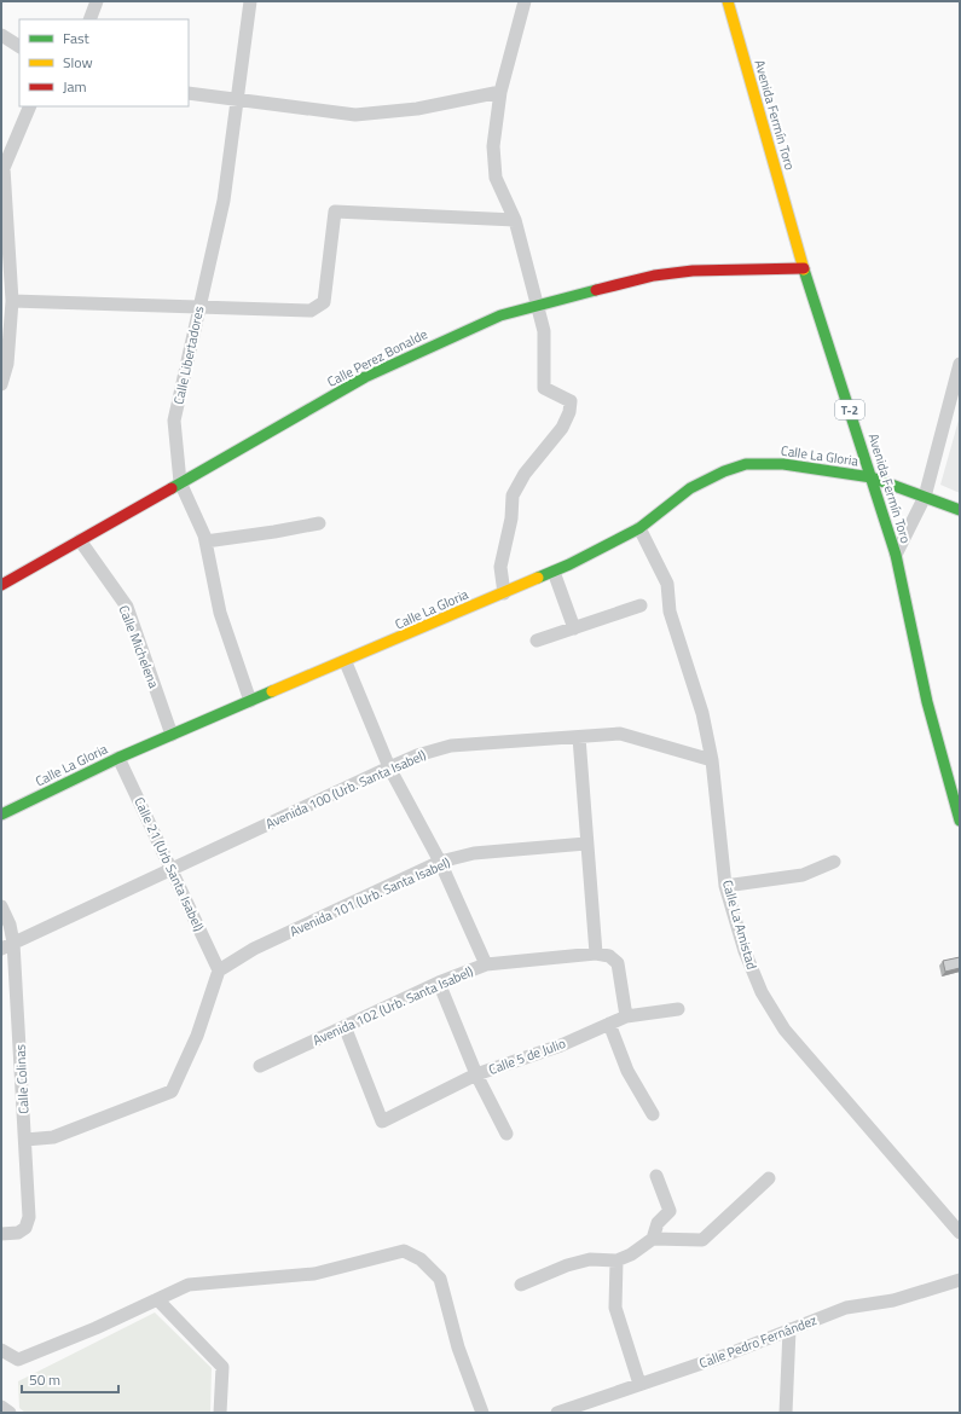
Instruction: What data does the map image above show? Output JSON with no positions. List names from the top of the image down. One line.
{"streets":{"main road":["Avenida Fermín Toro","Calle Perez Bonalde","T-2","Calle La Gloria"],"street":["Calle Libertadores","Calle Michelena","Avenida 100 (Urb. Santa Isabel)","Calle 21 (Urb Santa Isabel)","Avenida 101 (Urb. Santa Isabel)","Calle La Amistad","Avenida 102 (Urb. Santa Isabel)","Calle 5 de Julio","Calle Colinas","Calle Pedro Fernández"]},"crossings":[["Avenida Fermín Toro","Calle Perez Bonalde"],["Avenida Fermín Toro","Calle La Gloria"],["Calle Libertadores","Calle Perez Bonalde"],["Calle Libertadores","Calle La Gloria"],["Calle Perez Bonalde","Calle Michelena"],["Calle La Gloria","Calle Michelena"],["Calle La Gloria","Calle 21 (Urb Santa Isabel)"],["Calle La Gloria","Calle La Amistad"],["Avenida 100 (Urb. Santa Isabel)","Calle 21 (Urb Santa Isabel)"],["Avenida 100 (Urb. Santa Isabel)","Calle La Amistad"],["Avenida 100 (Urb. Santa Isabel)","Calle Colinas"],["Calle 21 (Urb Santa Isabel)","Avenida 101 (Urb. Santa Isabel)"],["Avenida 102 (Urb. Santa Isabel)","Calle 5 de Julio"]],"legend":["Fast","Slow","Jam"],"scale_bar":"50 m"}
